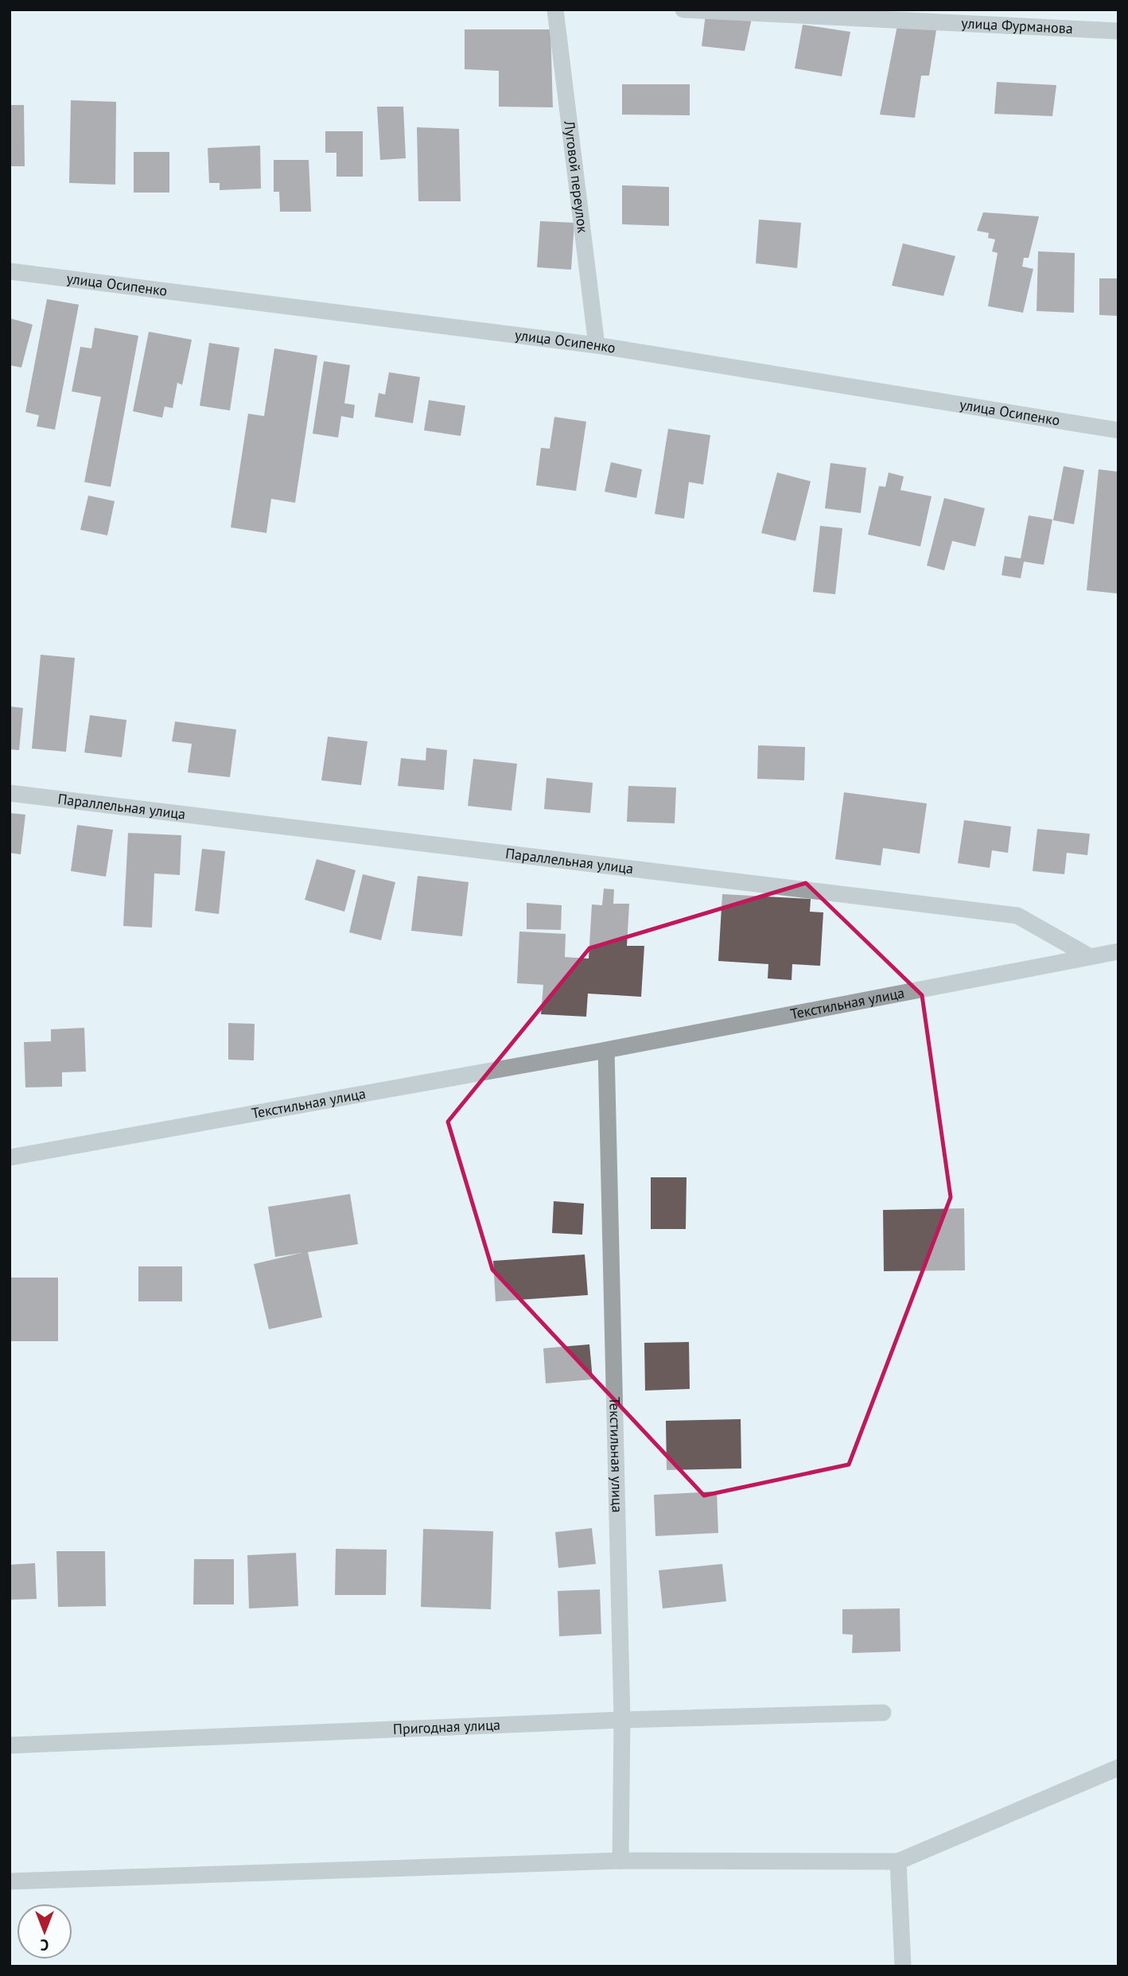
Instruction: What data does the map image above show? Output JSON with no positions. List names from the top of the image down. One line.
{"streets":{"street":["улица Фурманова","Луговой переулок","улица Осипенко","Параллельная улица","Текстильная улица","Пригодная улица"]},"crossings":[["Луговой переулок","улица Осипенко"],["Параллельная улица","Текстильная улица"],["Текстильная улица","Пригодная улица"]],"north":"bottom"}
